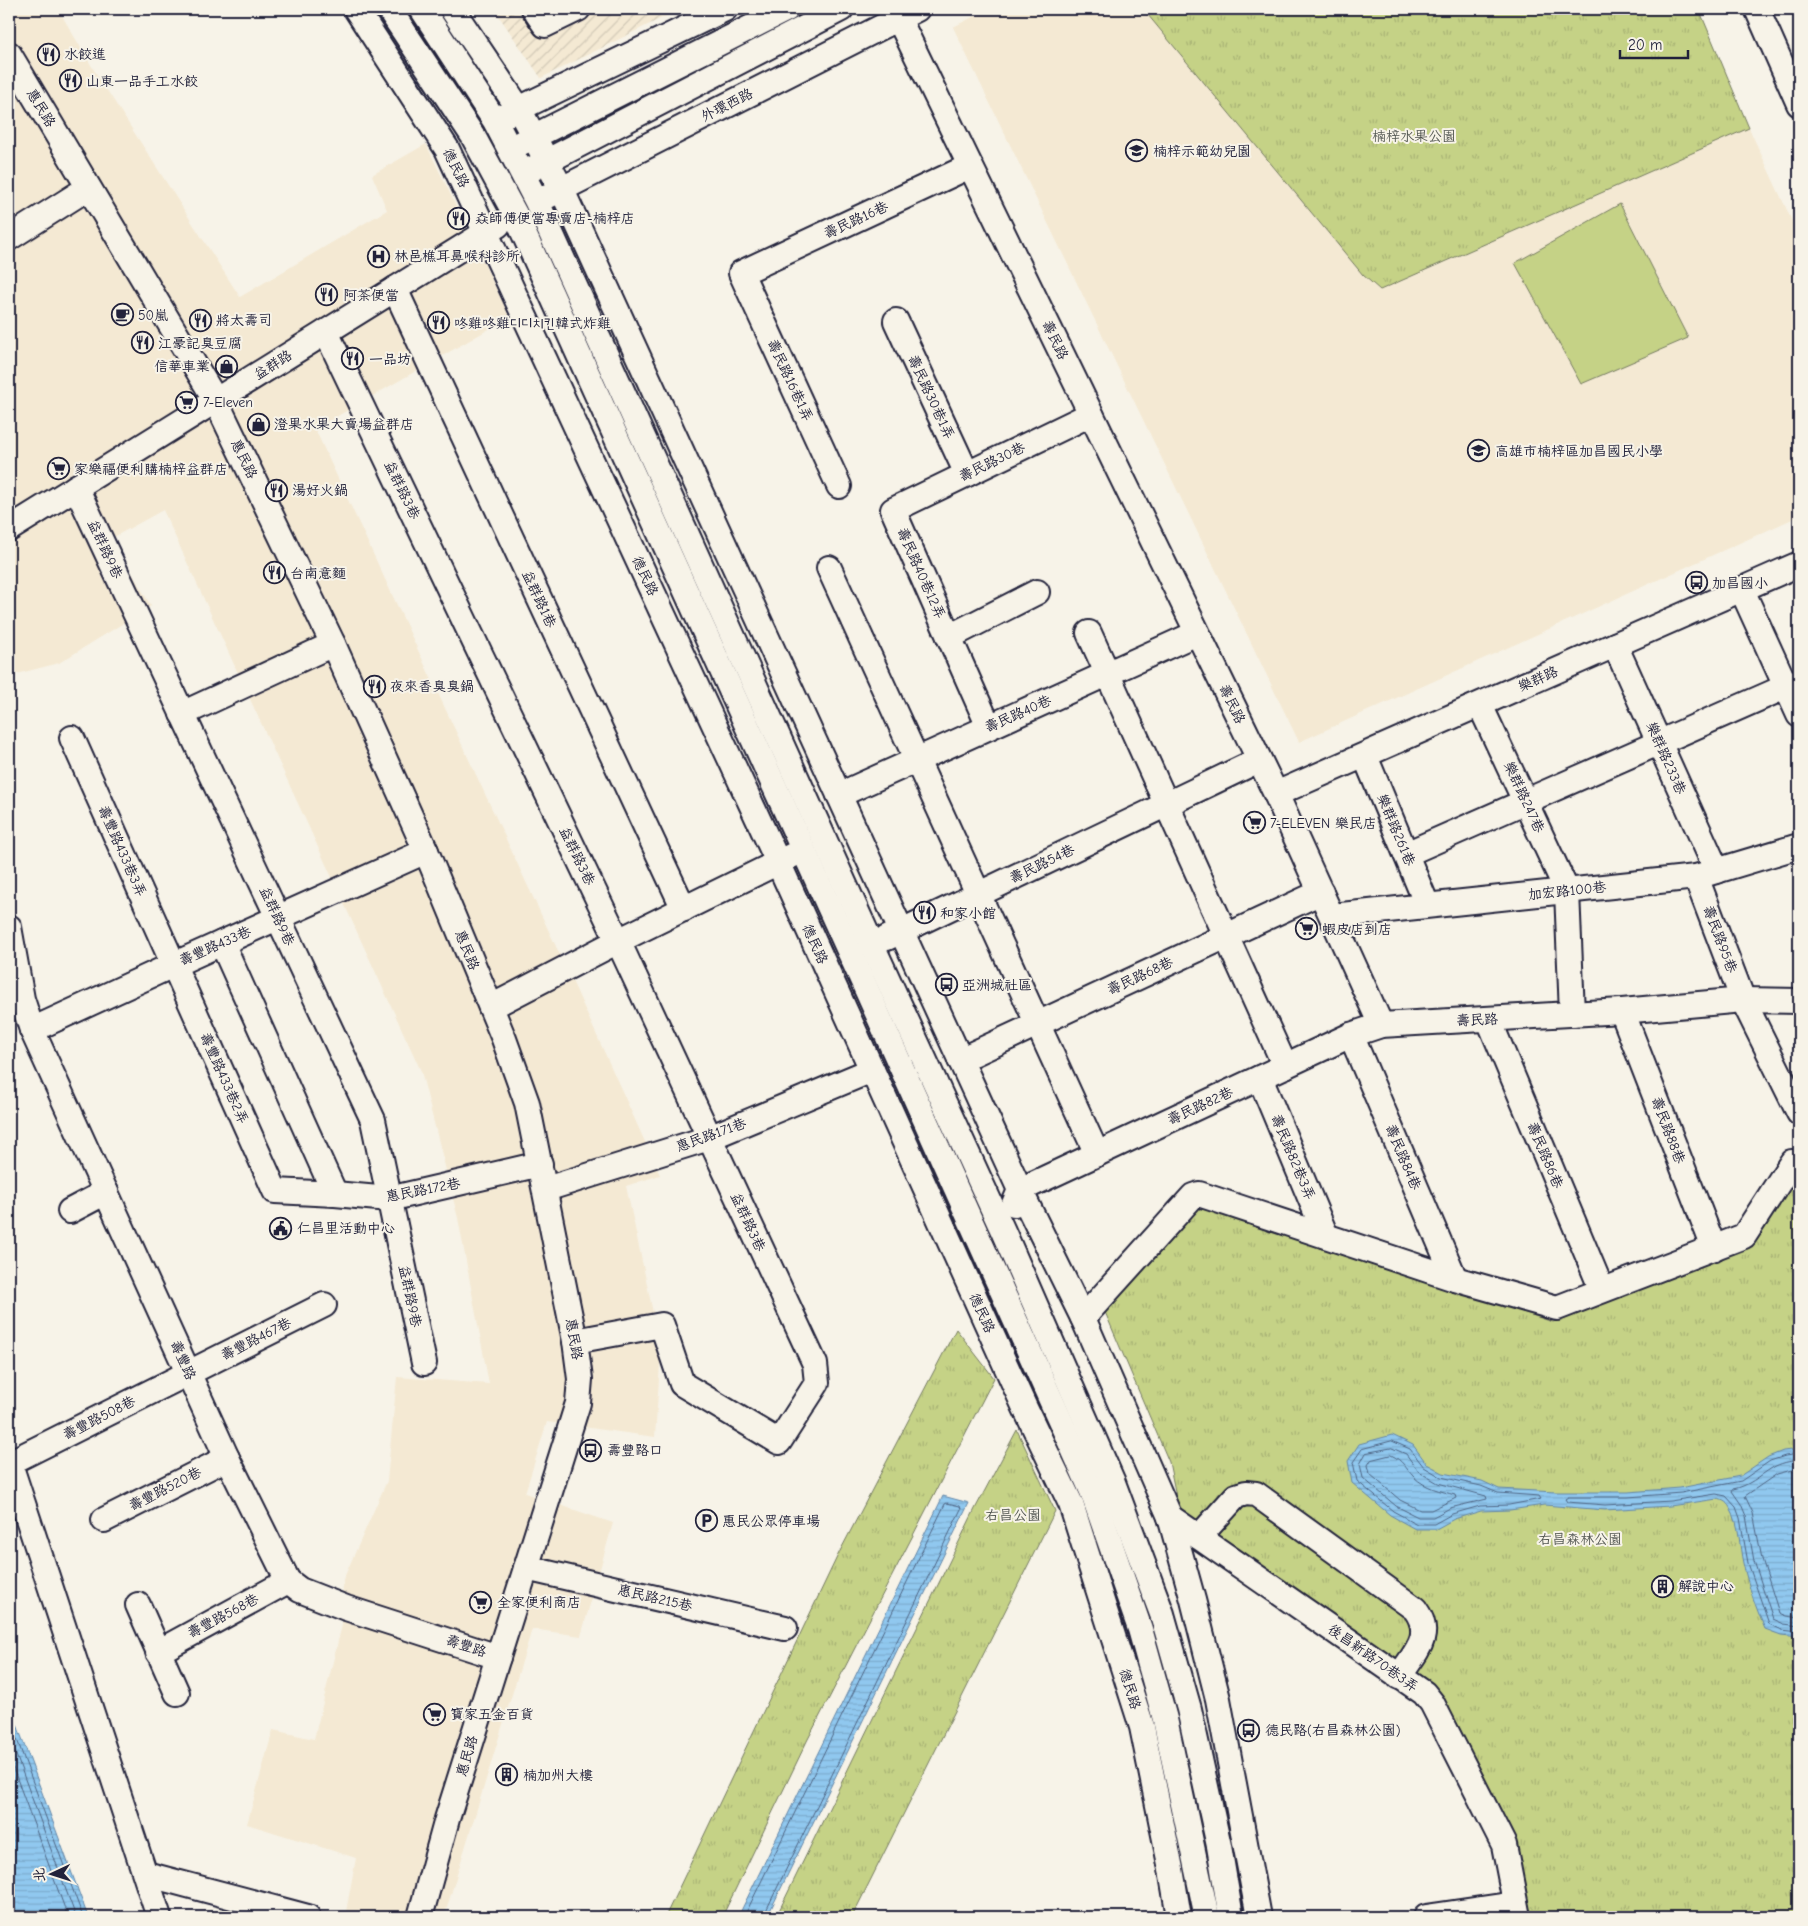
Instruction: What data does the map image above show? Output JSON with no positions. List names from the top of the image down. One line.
{"streets":{"street":["外環西路","惠民路","德民路","壽民路16巷","壽民路","益群路","壽民路16巷1弄","壽民路30巷1弄","壽民路30巷","益群路3巷","益群路9巷","壽民路40巷12弄","益群路1巷","樂群路","壽民路40巷","樂群路233巷","樂群路247巷","樂群路261巷","壽豐路433巷3弄","壽民路54巷","加宏路100巷","壽民路95巷","壽豐路433巷","壽民路68巷","壽豐路433巷2弄","壽民路82巷","壽民路88巷","惠民路171巷","壽民路86巷","壽民路82巷3弄","壽民路84巷","惠民路172巷","壽豐路467巷","壽豐路","壽豐路508巷","壽豐路520巷","惠民路215巷","壽豐路568巷","後昌新路70巷3弄"]},"crossings":[["外環西路","德民路"],["外環西路","壽民路"],["外環西路","益群路"],["惠民路","益群路"],["惠民路","益群路3巷"],["惠民路","壽豐路433巷"],["惠民路","惠民路171巷"],["惠民路","惠民路172巷"],["惠民路","壽豐路"],["惠民路","惠民路215巷"],["德民路","益群路"],["德民路","壽民路54巷"],["德民路","惠民路171巷"],["壽民路16巷","壽民路"],["壽民路16巷","壽民路16巷1弄"],["壽民路","壽民路30巷"],["壽民路","樂群路"],["壽民路","壽民路40巷"],["壽民路","壽民路54巷"],["壽民路","加宏路100巷"],["壽民路","壽民路95巷"],["壽民路","壽民路68巷"],["壽民路","壽民路82巷"],["壽民路","壽民路88巷"],["壽民路","壽民路86巷"],["益群路","益群路3巷"],["益群路","益群路9巷"],["益群路","益群路1巷"],["壽民路30巷1弄","壽民路30巷"],["壽民路30巷","壽民路40巷12弄"],["益群路3巷","惠民路171巷"],["益群路9巷","壽豐路433巷"],["益群路9巷","惠民路172巷"],["壽民路40巷12弄","壽民路40巷"],["樂群路","樂群路233巷"],["樂群路","樂群路247巷"],["樂群路","樂群路261巷"],["樂群路233巷","加宏路100巷"],["樂群路233巷","壽民路95巷"],["樂群路247巷","加宏路100巷"],["樂群路261巷","加宏路100巷"],["壽豐路433巷3弄","壽豐路433巷"],["壽豐路433巷3弄","壽豐路433巷2弄"],["加宏路100巷","壽民路95巷"],["壽豐路433巷","壽豐路433巷2弄"],["壽豐路433巷","壽豐路"],["壽豐路433巷2弄","惠民路172巷"],["壽民路82巷","壽民路82巷3弄"],["壽民路82巷","壽民路84巷"],["壽豐路467巷","壽豐路"],["壽豐路467巷","壽豐路508巷"],["壽豐路","壽豐路508巷"],["壽豐路","壽豐路520巷"],["壽豐路","壽豐路568巷"]],"parks":["楠梓水果公園","右昌公園","右昌森林公園"],"places":{"restaurant":["水餃進","山東一品手工水餃","𡘙師傅便當專賣店-楠梓店","阿茶便當","將太壽司","咚雞咚雞디디치킨韓式炸雞","江豪記臭豆腐","一品坊","湯好火鍋","台南意麵","夜來香臭臭鍋","和家小館"],"school or university":["楠梓示範幼兒園","高雄市楠梓區加昌國民小學"],"hospital":["林邑樵耳鼻喉科診所"],"cafe":["50嵐"],"shop":["信華車業","澄果水果大賣場益群店"],"supermarket":["7-Eleven","家樂福便利購楠梓益群店","7-ELEVEN 樂民店","蝦皮店到店","全家便利商店","寶家五金百貨"],"bus stop":["加昌國小","亞洲城社區","壽豐路口","德民路(右昌森林公園)"],"public building":["仁昌里活動中心"],"parking":["惠民公眾停車場"],"building":["解說中心","楠加州大樓"]},"scale_bar":"20 m","north":"left"}
